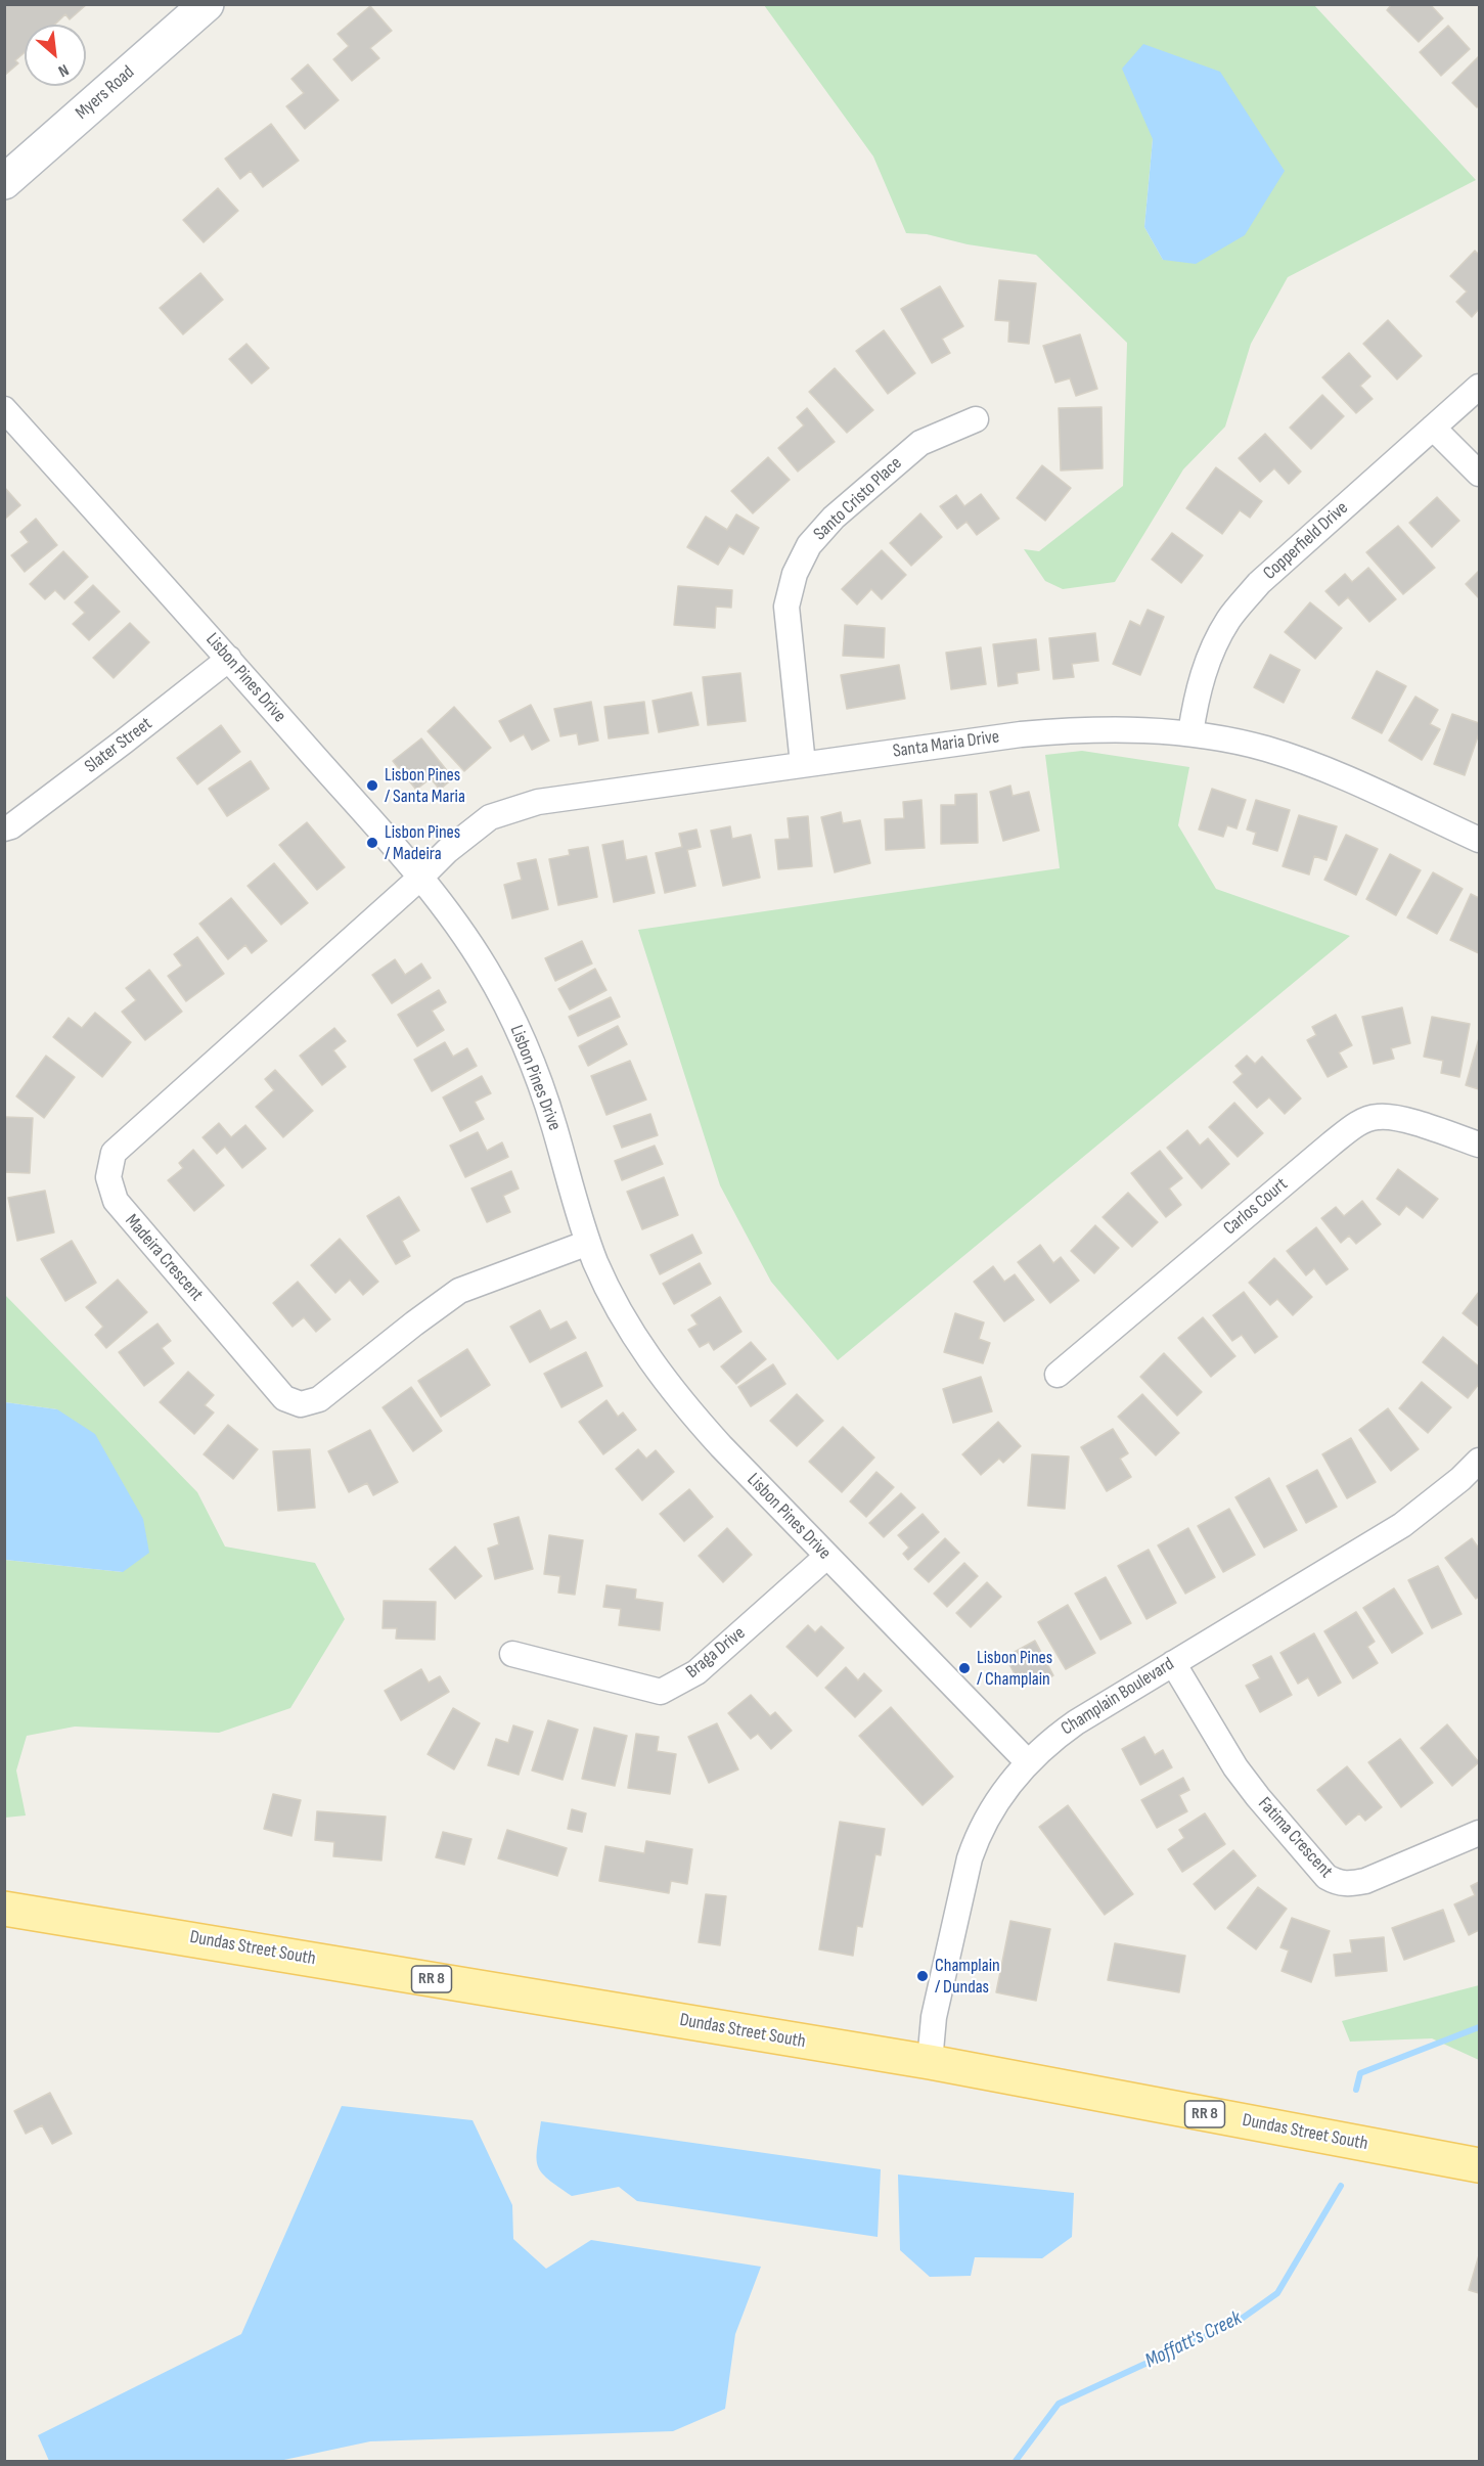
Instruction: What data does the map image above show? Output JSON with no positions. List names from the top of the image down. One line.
{"streets":{"main road":["Myers Road","Dundas Street South","RR 8"],"street":["Santo Cristo Place","Copperfield Drive","Lisbon Pines Drive","Santa Maria Drive","Slater Street","Carlos Court","Madeira Crescent","Braga Drive","Champlain Boulevard","Fatima Crescent"]},"crossings":[["Santo Cristo Place","Santa Maria Drive"],["Copperfield Drive","Santa Maria Drive"],["Lisbon Pines Drive","Santa Maria Drive"],["Lisbon Pines Drive","Slater Street"],["Lisbon Pines Drive","Madeira Crescent"],["Lisbon Pines Drive","Braga Drive"],["Lisbon Pines Drive","Champlain Boulevard"],["Santa Maria Drive","Madeira Crescent"],["Champlain Boulevard","Fatima Crescent"],["Champlain Boulevard","Dundas Street South"]],"water":["Moffatt's Creek"],"places":["Lisbon Pines / Santa Maria","Lisbon Pines / Madeira","Lisbon Pines / Champlain","Champlain / Dundas"],"north":"bottom right"}
